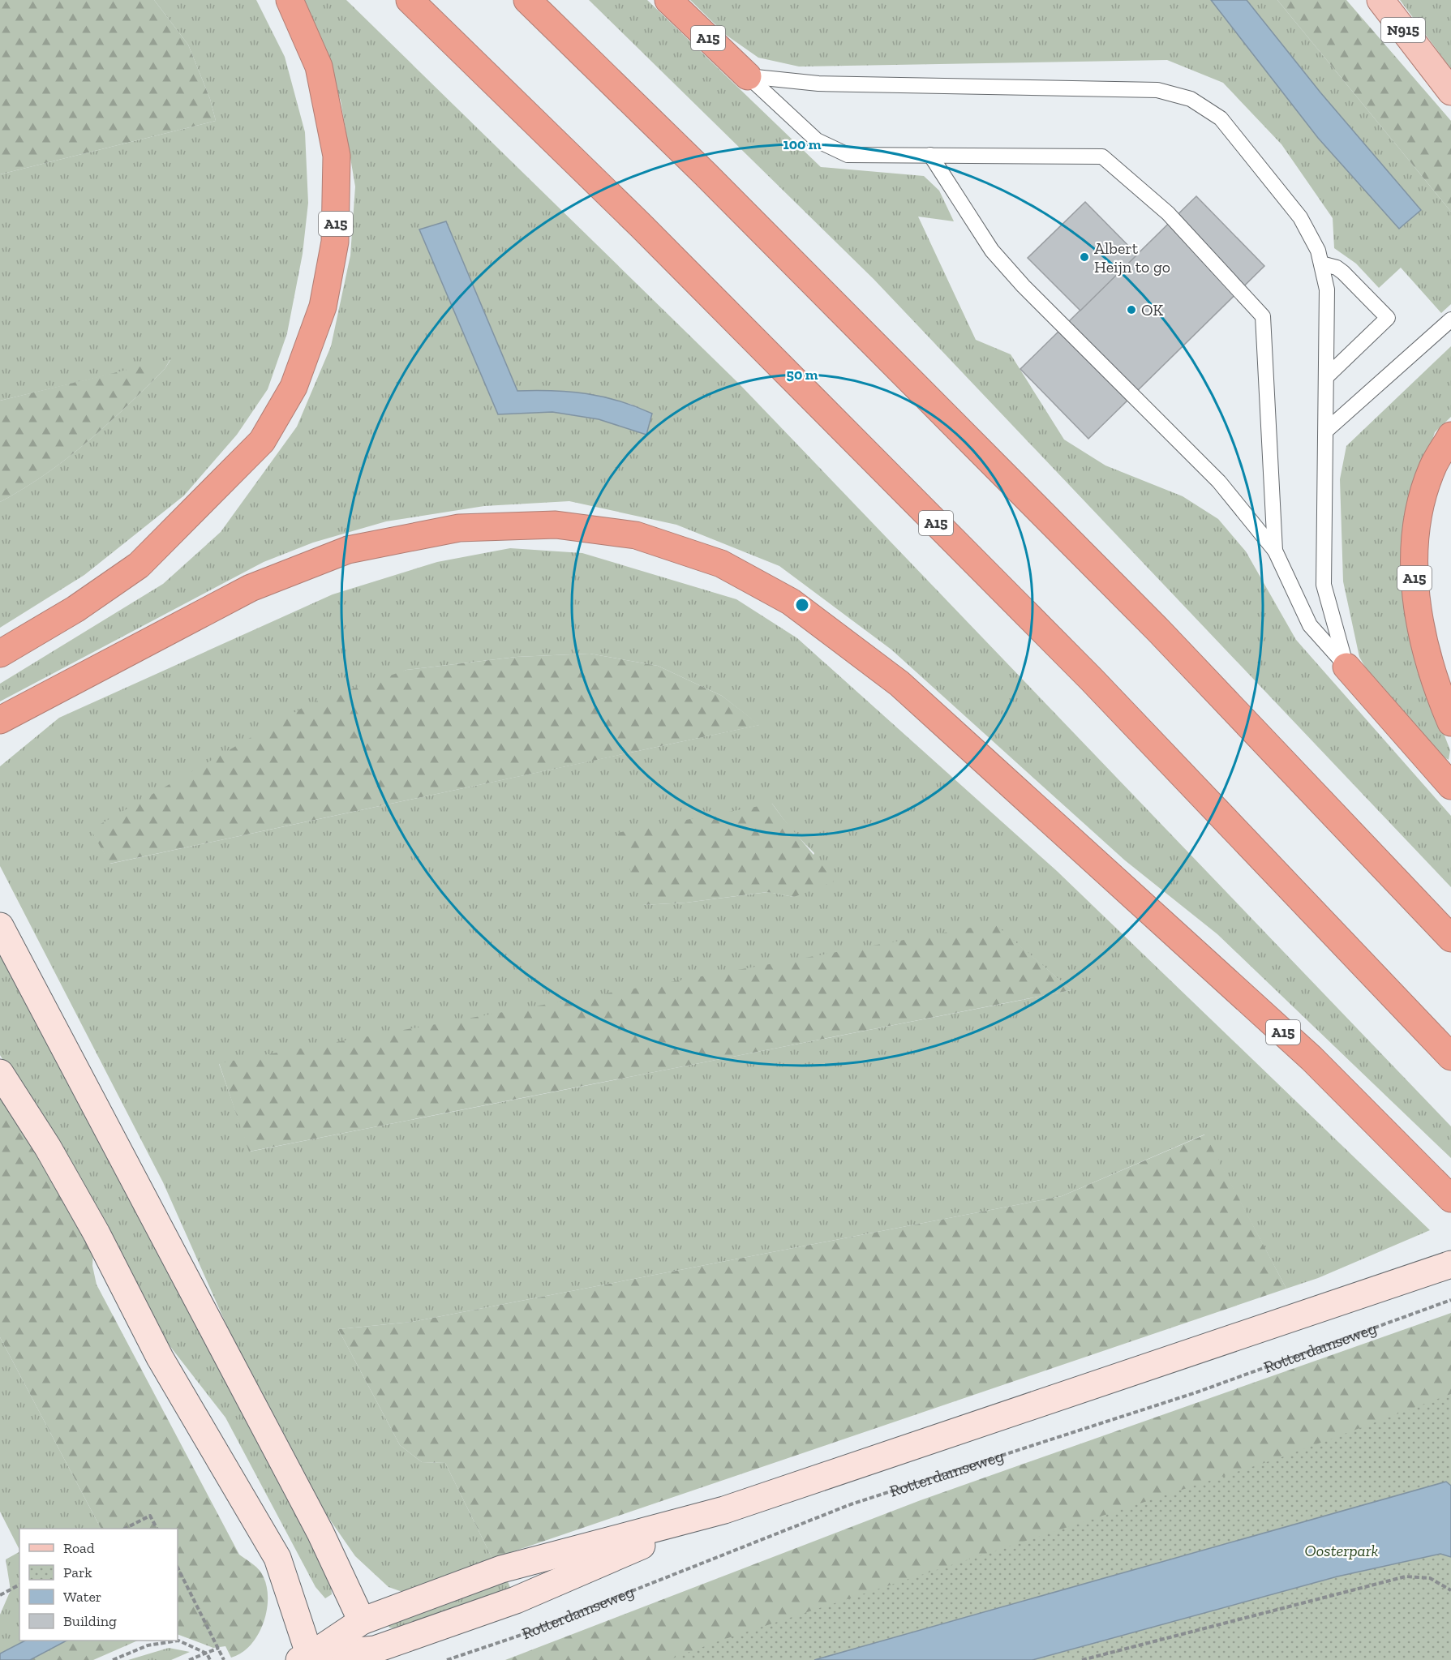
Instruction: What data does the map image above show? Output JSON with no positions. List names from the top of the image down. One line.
{"streets":{"highway":["A15"],"main road":["N915","Rotterdamseweg"]},"parks":["Oosterpark"],"places":["Albert Heijn to go","OK"],"legend":["Road","Park","Water","Building"],"rings":["100 m","50 m"]}
